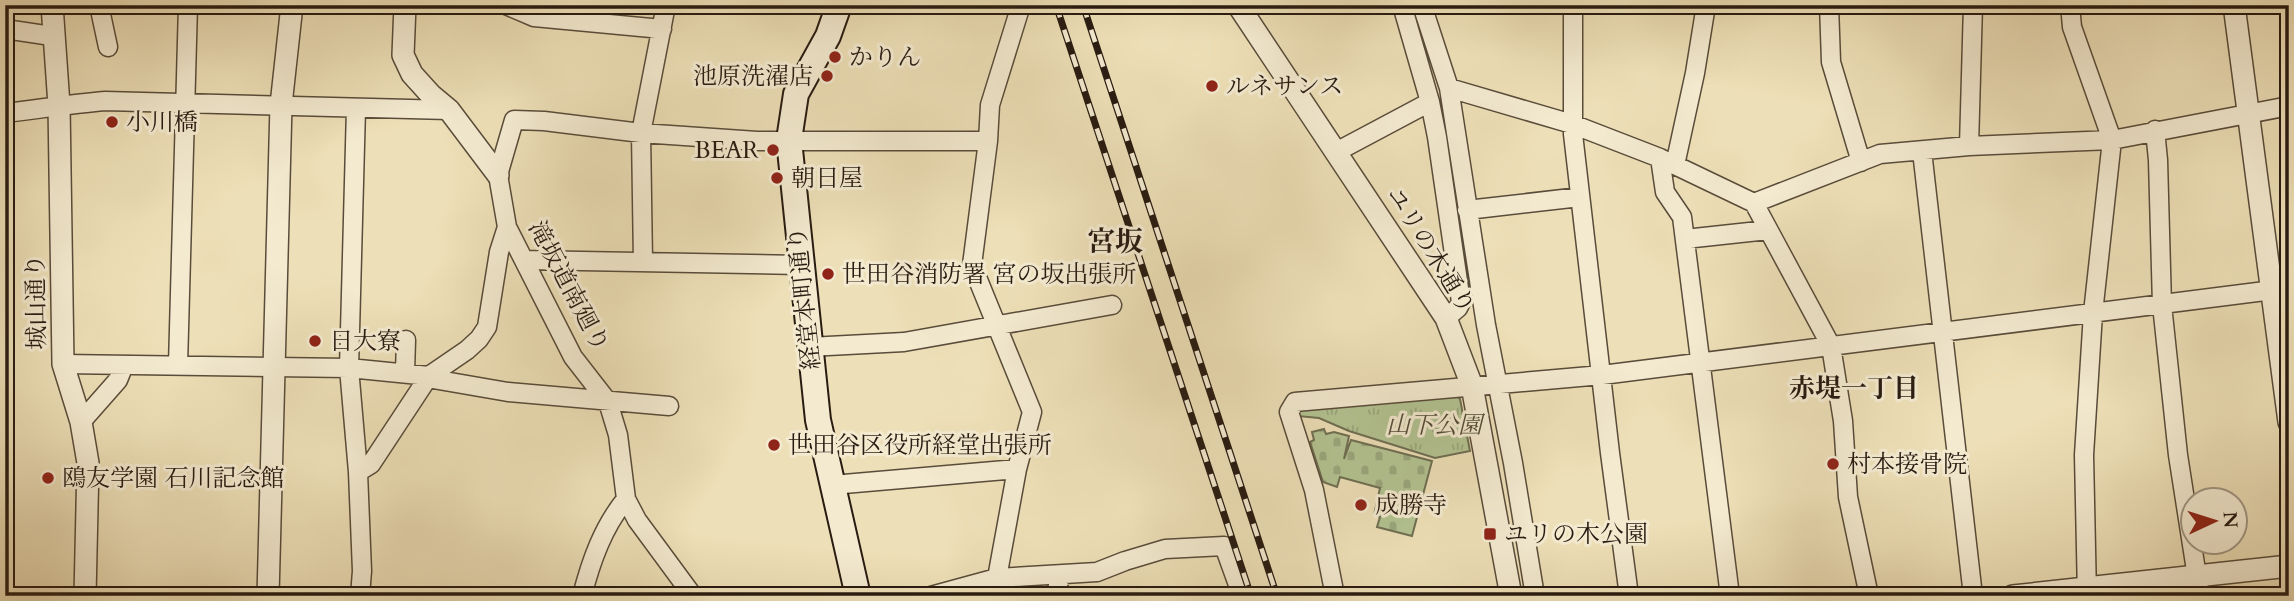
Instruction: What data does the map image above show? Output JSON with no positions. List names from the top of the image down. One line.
{"streets":{"main road":["経堂本町通り"],"street":["ユリの木通り","滝坂道南廻り","城山通り"]},"districts":["宮坂","赤堤一丁目"],"parks":["山下公園"],"places":{"other":["かりん","池原洗濯店","ルネサンス","小川橋","BEAR","朝日屋","世田谷消防署 宮の坂出張所","日大寮","世田谷区役所経堂出張所","村本接骨院","鴎友学園 石川記念館","成勝寺"],"transit":["ユリの木公園"]},"north":"right"}
